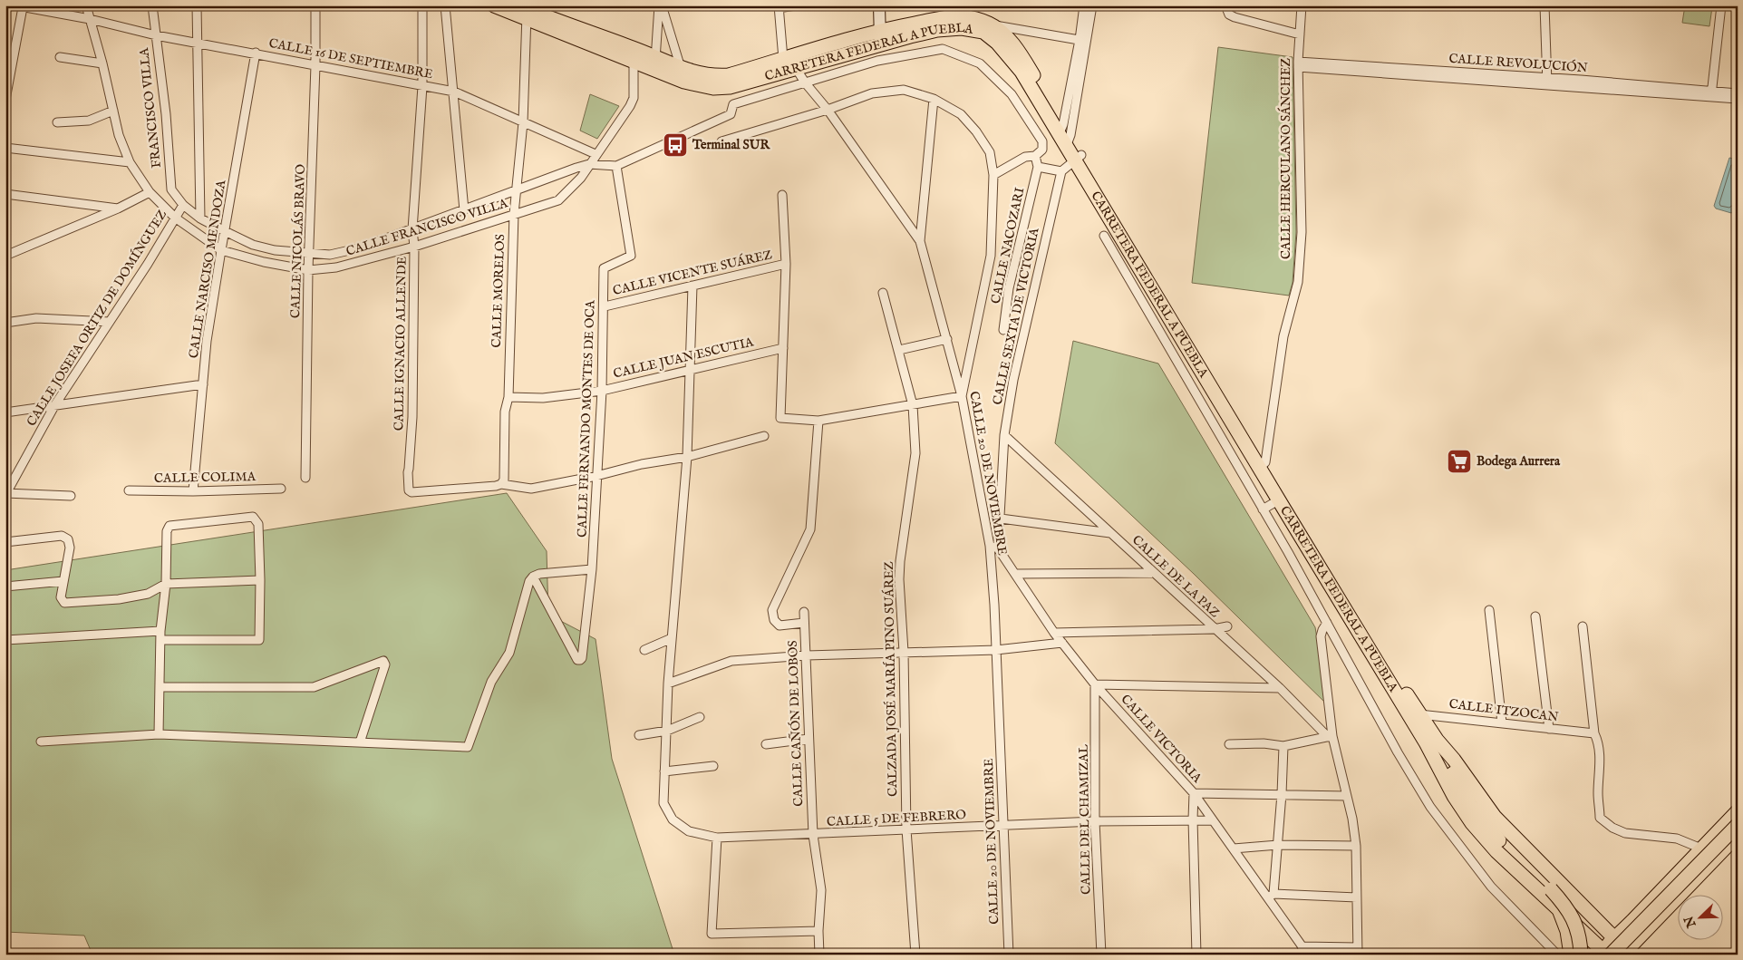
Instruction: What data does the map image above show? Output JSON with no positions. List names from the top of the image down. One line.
{"streets":{"main road":["CARRETERA FEDERAL A PUEBLA"],"street":["CALLE 16 DE SEPTIEMBRE","CALLE REVOLUCIÓN","FRANCISCO VILLA","CALLE HERCULANO SÁNCHEZ","CALLE FRANCISCO VILLA","CALLE NICOLÁS BRAVO","CALLE NACOZARI","CALLE NARCISO MENDOZA","CALLE VICENTE SUÁREZ","CALLE MORELOS","CALLE SEXTA DE VICTORIA","CALLE JOSEFA ORTIZ DE DOMÍNGUEZ","CALLE IGNACIO ALLENDE","CALLE JUAN ESCUTIA","CALLE FERNANDO MONTES DE OCA","CALLE 20 DE NOVIEMBRE","CALLE COLIMA","CALLE DE LA PAZ","CALZADA JOSÉ MARÍA PINO SUÁREZ","CALLE ITZOCAN","CALLE CAÑÓN DE LOBOS","CALLE VICTORIA","CALLE 5 DE FEBRERO","CALLE DEL CHAMIZAL"]},"crossings":[["CARRETERA FEDERAL A PUEBLA","CALLE HERCULANO SÁNCHEZ"],["CARRETERA FEDERAL A PUEBLA","CALLE FRANCISCO VILLA"],["CARRETERA FEDERAL A PUEBLA","CALLE MORELOS"],["CARRETERA FEDERAL A PUEBLA","CALLE 20 DE NOVIEMBRE"],["CARRETERA FEDERAL A PUEBLA","CALLE ITZOCAN"],["CALLE 16 DE SEPTIEMBRE","FRANCISCO VILLA"],["CALLE 16 DE SEPTIEMBRE","CALLE FRANCISCO VILLA"],["CALLE 16 DE SEPTIEMBRE","CALLE NICOLÁS BRAVO"],["CALLE 16 DE SEPTIEMBRE","CALLE NARCISO MENDOZA"],["CALLE 16 DE SEPTIEMBRE","CALLE MORELOS"],["CALLE 16 DE SEPTIEMBRE","CALLE IGNACIO ALLENDE"],["CALLE REVOLUCIÓN","CALLE HERCULANO SÁNCHEZ"],["FRANCISCO VILLA","CALLE FRANCISCO VILLA"],["FRANCISCO VILLA","CALLE JOSEFA ORTIZ DE DOMÍNGUEZ"],["CALLE FRANCISCO VILLA","CALLE NICOLÁS BRAVO"],["CALLE FRANCISCO VILLA","CALLE NARCISO MENDOZA"],["CALLE FRANCISCO VILLA","CALLE MORELOS"],["CALLE FRANCISCO VILLA","CALLE JOSEFA ORTIZ DE DOMÍNGUEZ"],["CALLE FRANCISCO VILLA","CALLE IGNACIO ALLENDE"],["CALLE NARCISO MENDOZA","CALLE COLIMA"],["CALLE VICENTE SUÁREZ","CALLE FERNANDO MONTES DE OCA"],["CALLE VICENTE SUÁREZ","CALLE 5 DE FEBRERO"],["CALLE MORELOS","CALLE IGNACIO ALLENDE"],["CALLE MORELOS","CALLE JUAN ESCUTIA"],["CALLE SEXTA DE VICTORIA","CALLE 20 DE NOVIEMBRE"],["CALLE SEXTA DE VICTORIA","CALLE DE LA PAZ"],["CALLE SEXTA DE VICTORIA","CALLE VICTORIA"],["CALLE JUAN ESCUTIA","CALLE FERNANDO MONTES DE OCA"],["CALLE JUAN ESCUTIA","CALLE 5 DE FEBRERO"],["CALLE 20 DE NOVIEMBRE","CALLE VICTORIA"],["CALLE 20 DE NOVIEMBRE","CALLE 5 DE FEBRERO"],["CALZADA JOSÉ MARÍA PINO SUÁREZ","CALLE 5 DE FEBRERO"],["CALLE CAÑÓN DE LOBOS","CALLE 5 DE FEBRERO"],["CALLE VICTORIA","CALLE 5 DE FEBRERO"],["CALLE VICTORIA","CALLE DEL CHAMIZAL"],["CALLE 5 DE FEBRERO","CALLE DEL CHAMIZAL"]],"places":{"bus stop":["Terminal SUR"],"supermarket":["Bodega Aurrera"]},"north":"bottom left"}
